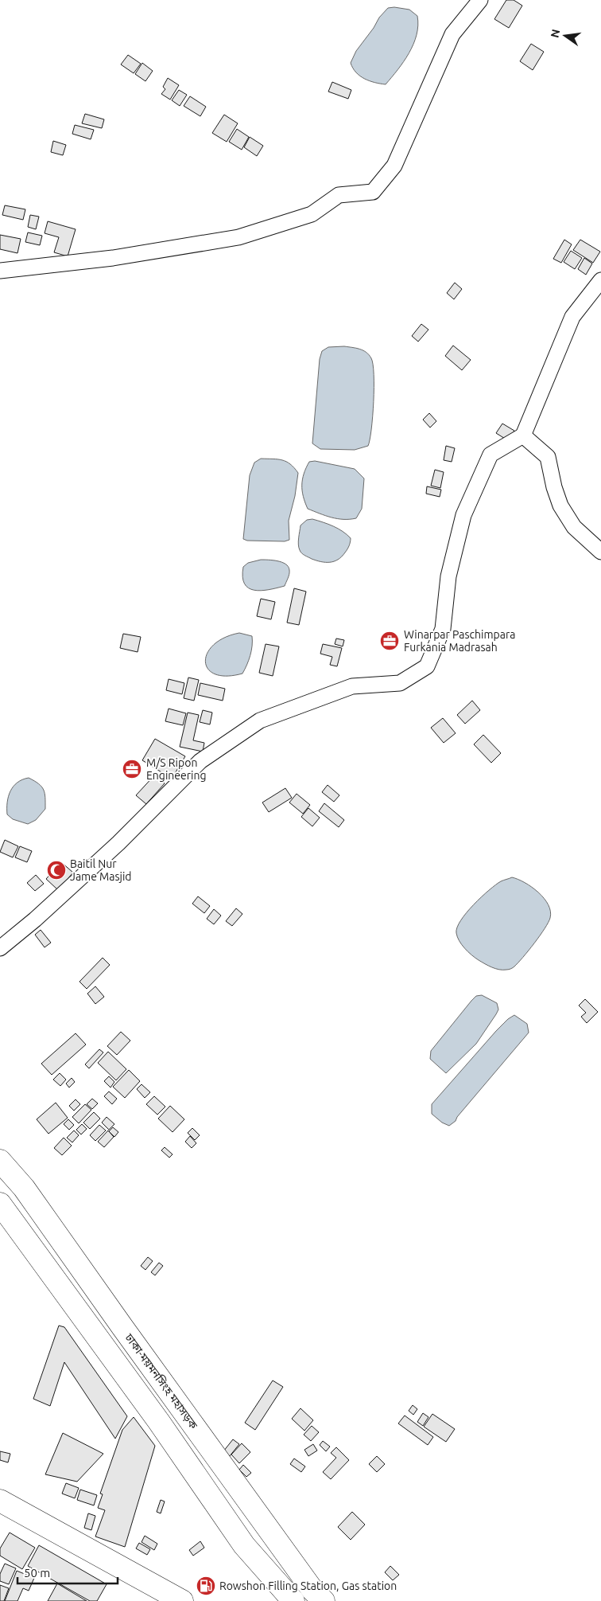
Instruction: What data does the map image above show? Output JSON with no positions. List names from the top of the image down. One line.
{"streets":{"highway":["ঢাকা-ময়মনসিংহ মহাসড়ক"]},"places":{"office":["Winarpar Paschimpara Furkania Madrasah","M/S Ripon Engineering"],"mosque":["Baitil Nur Jame Masjid"],"fuel station":["Rowshon Filling Station, Gas station"]},"scale_bar":"50 m","north":"left"}
